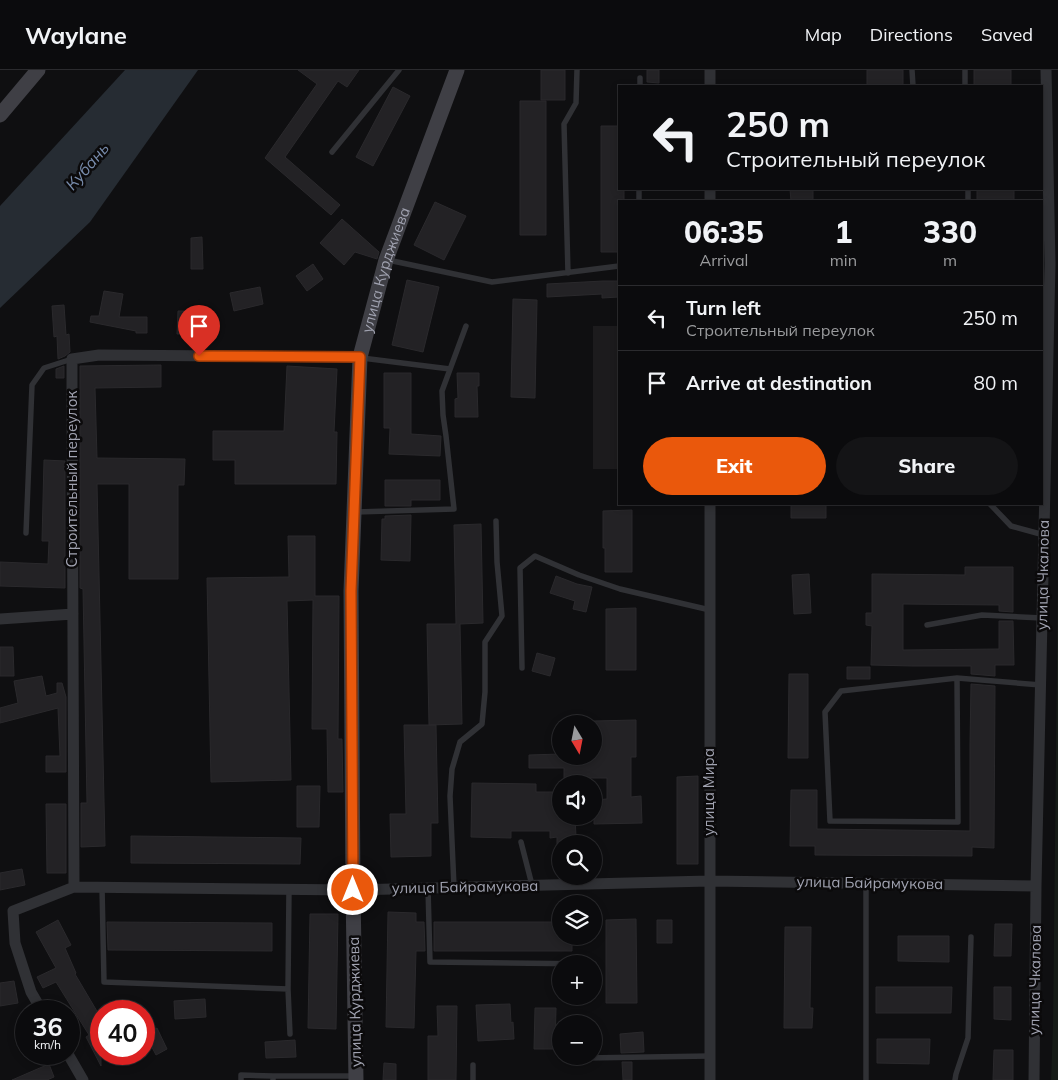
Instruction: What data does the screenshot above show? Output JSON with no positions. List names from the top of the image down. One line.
{"streets":{"street":["улица Курджиева","Строительный переулок","улица Чкалова","улица Мира","улица Байрамукова"]},"crossings":[["улица Курджиева","улица Байрамукова"],["Строительный переулок","улица Байрамукова"],["улица Чкалова","улица Байрамукова"],["улица Мира","улица Байрамукова"]],"water":["Кубань"],"north":"bottom","page":{"header":"Waylane","nav":["Map","Directions","Saved"],"turn":["250 m","Строительный переулок"],"eta":["06:35","Arrival","1","min","330","m"],"list":[{"name":"Turn left","note":"Строительный переулок","value":"250 m"},{"name":"Arrive at destination","value":"80 m"}],"buttons":["Exit","Share"],"map_buttons":["+","−"],"speed":"36 km/h","limit":"40"}}
